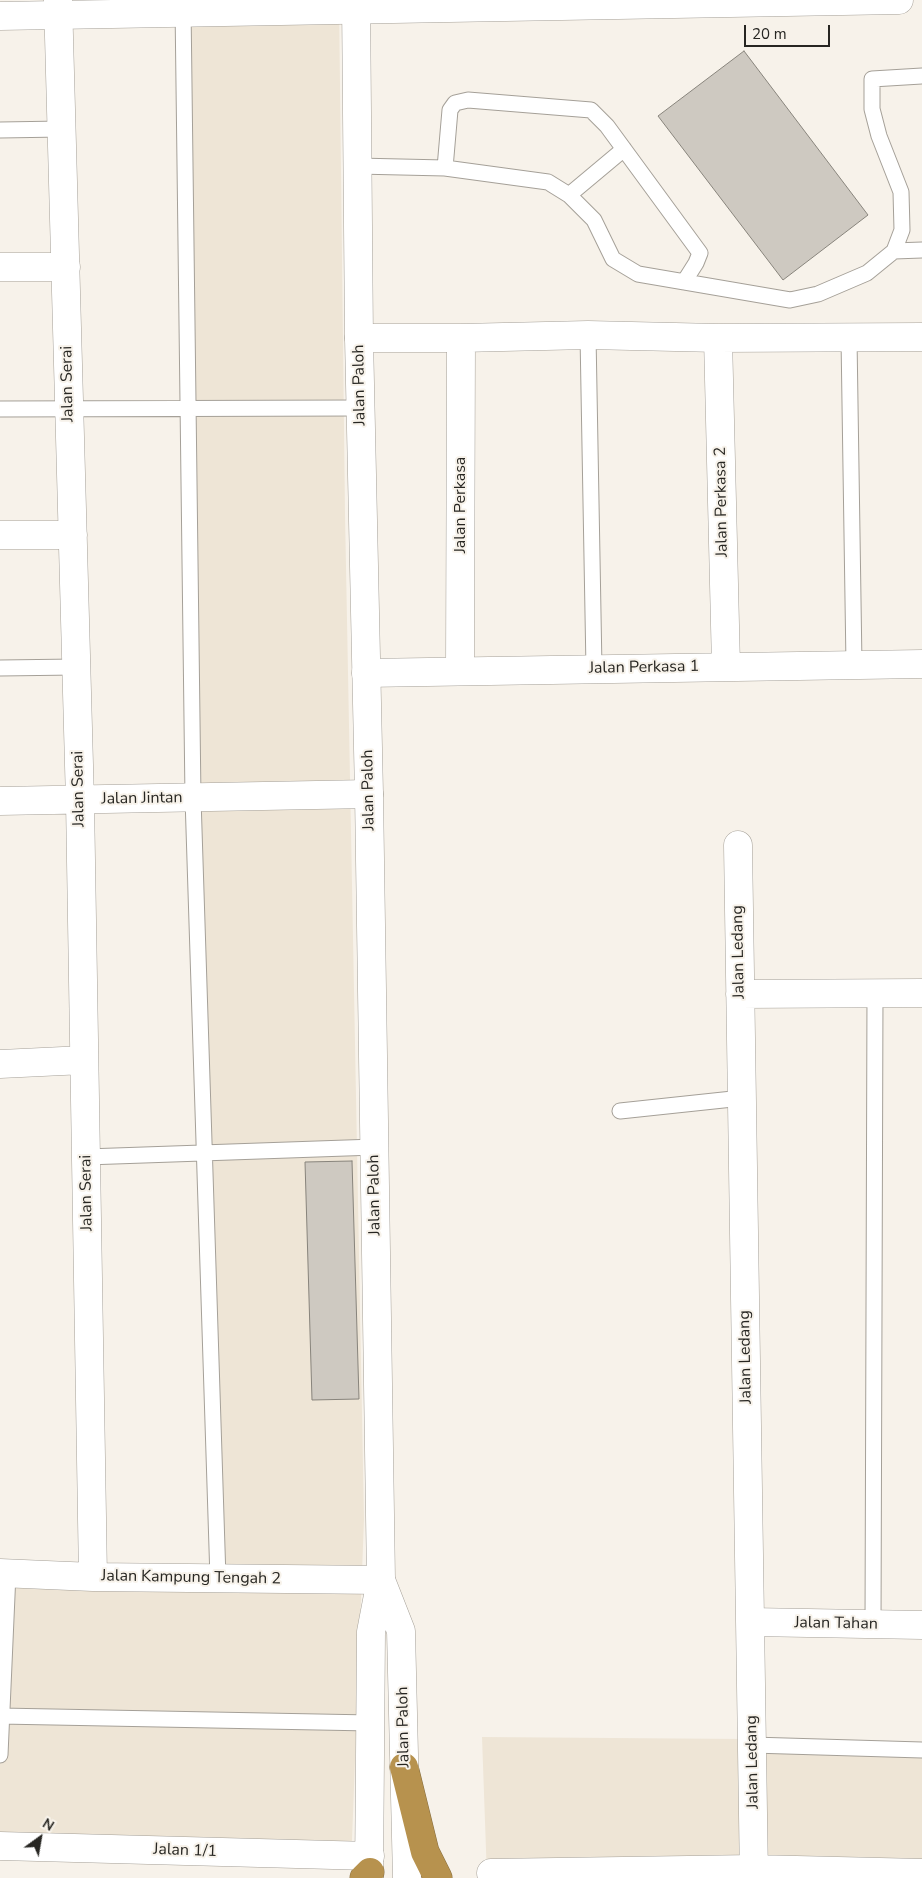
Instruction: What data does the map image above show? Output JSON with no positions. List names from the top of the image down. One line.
{"streets":{"street":["Jalan Serai","Jalan Paloh","Jalan Perkasa 2","Jalan Perkasa","Jalan Perkasa 1","Jalan Jintan","Jalan Ledang","Jalan Kampung Tengah 2","Jalan Tahan","Jalan 1/1"]},"crossings":[["Jalan Serai","Jalan Jintan"],["Jalan Serai","Jalan Kampung Tengah 2"],["Jalan Paloh","Jalan Perkasa 1"],["Jalan Paloh","Jalan Jintan"],["Jalan Paloh","Jalan Kampung Tengah 2"],["Jalan Paloh","Jalan 1/1"],["Jalan Perkasa 2","Jalan Perkasa 1"],["Jalan Perkasa","Jalan Perkasa 1"],["Jalan Ledang","Jalan Tahan"]],"scale_bar":"20 m","north":"top right"}
